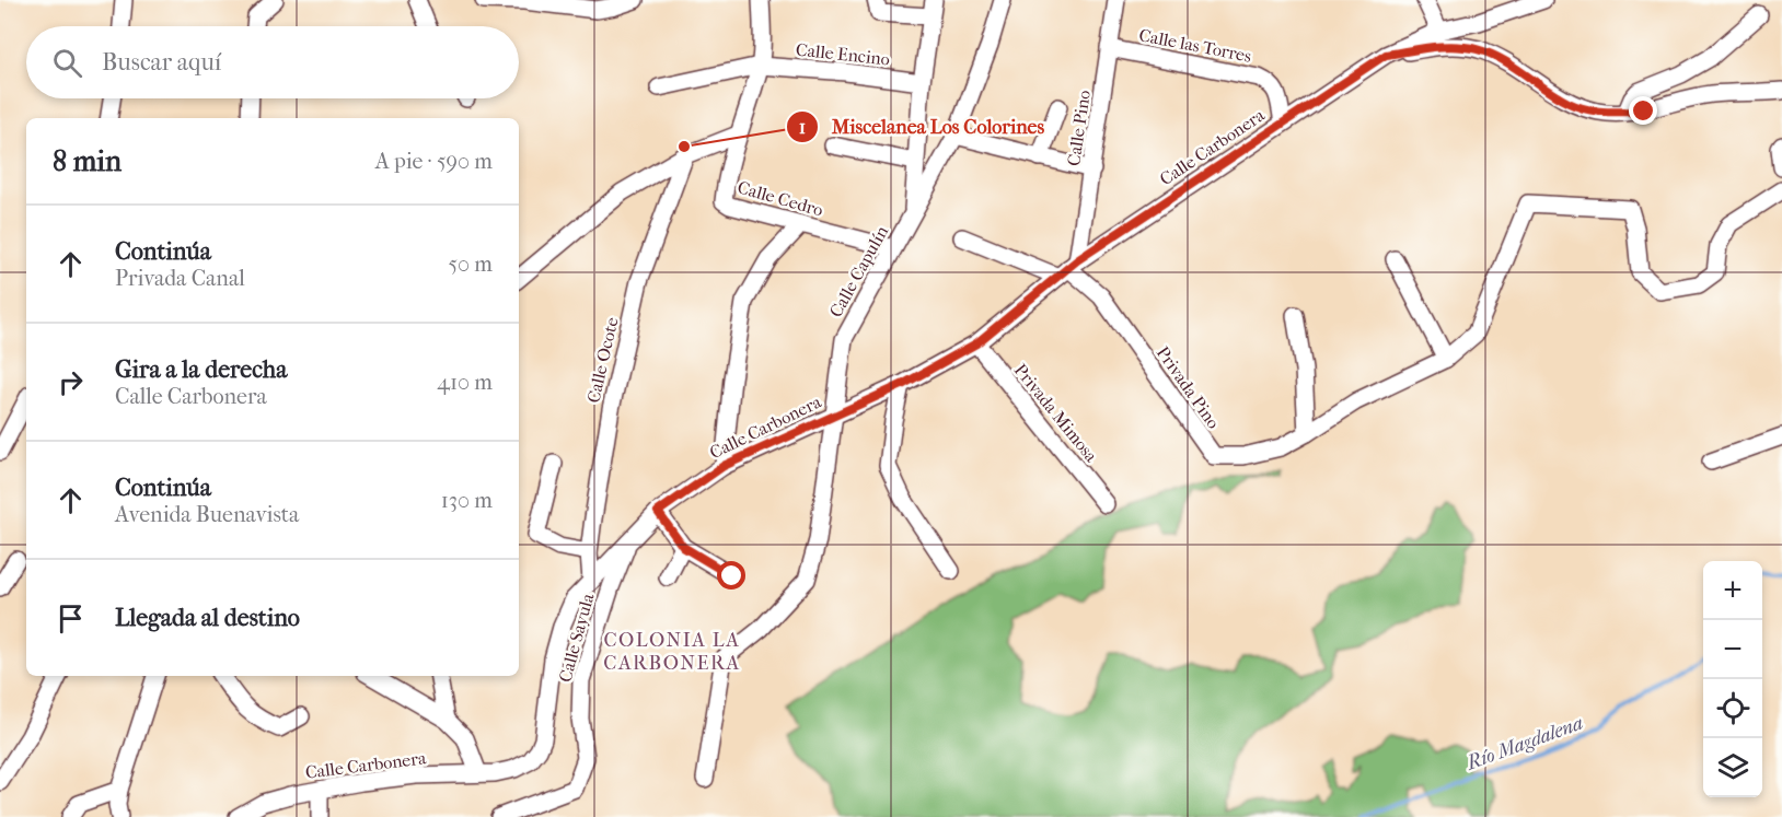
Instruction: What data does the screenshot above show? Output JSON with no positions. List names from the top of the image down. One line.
{"streets":{"street":["Calle las Torres","Calle Encino","Calle Pino","Calle Carbonera","Calle Cedro","Calle Capulín","Calle Ocote","Privada Pino","Privada Mimosa","Calle Sayula"]},"crossings":[["Calle las Torres","Calle Pino"],["Calle las Torres","Calle Carbonera"],["Calle Pino","Calle Carbonera"],["Calle Pino","Privada Pino"],["Calle Carbonera","Calle Capulín"],["Calle Carbonera","Calle Ocote"],["Calle Carbonera","Privada Pino"],["Calle Carbonera","Privada Mimosa"],["Calle Carbonera","Calle Sayula"],["Calle Cedro","Calle Capulín"]],"districts":["COLONIA LA CARBONERA"],"water":["Río Magdalena"],"places":["Miscelanea Los Colorines"],"page":{"search":"Buscar aquí","heading":["8 min","A pie · 590 m"],"list":[["Continúa","Privada Canal","50 m"],["Gira a la derecha","Calle Carbonera","410 m"],["Continúa","Avenida Buenavista","130 m"],"Llegada al destino"],"map_buttons":["+","−"]}}
